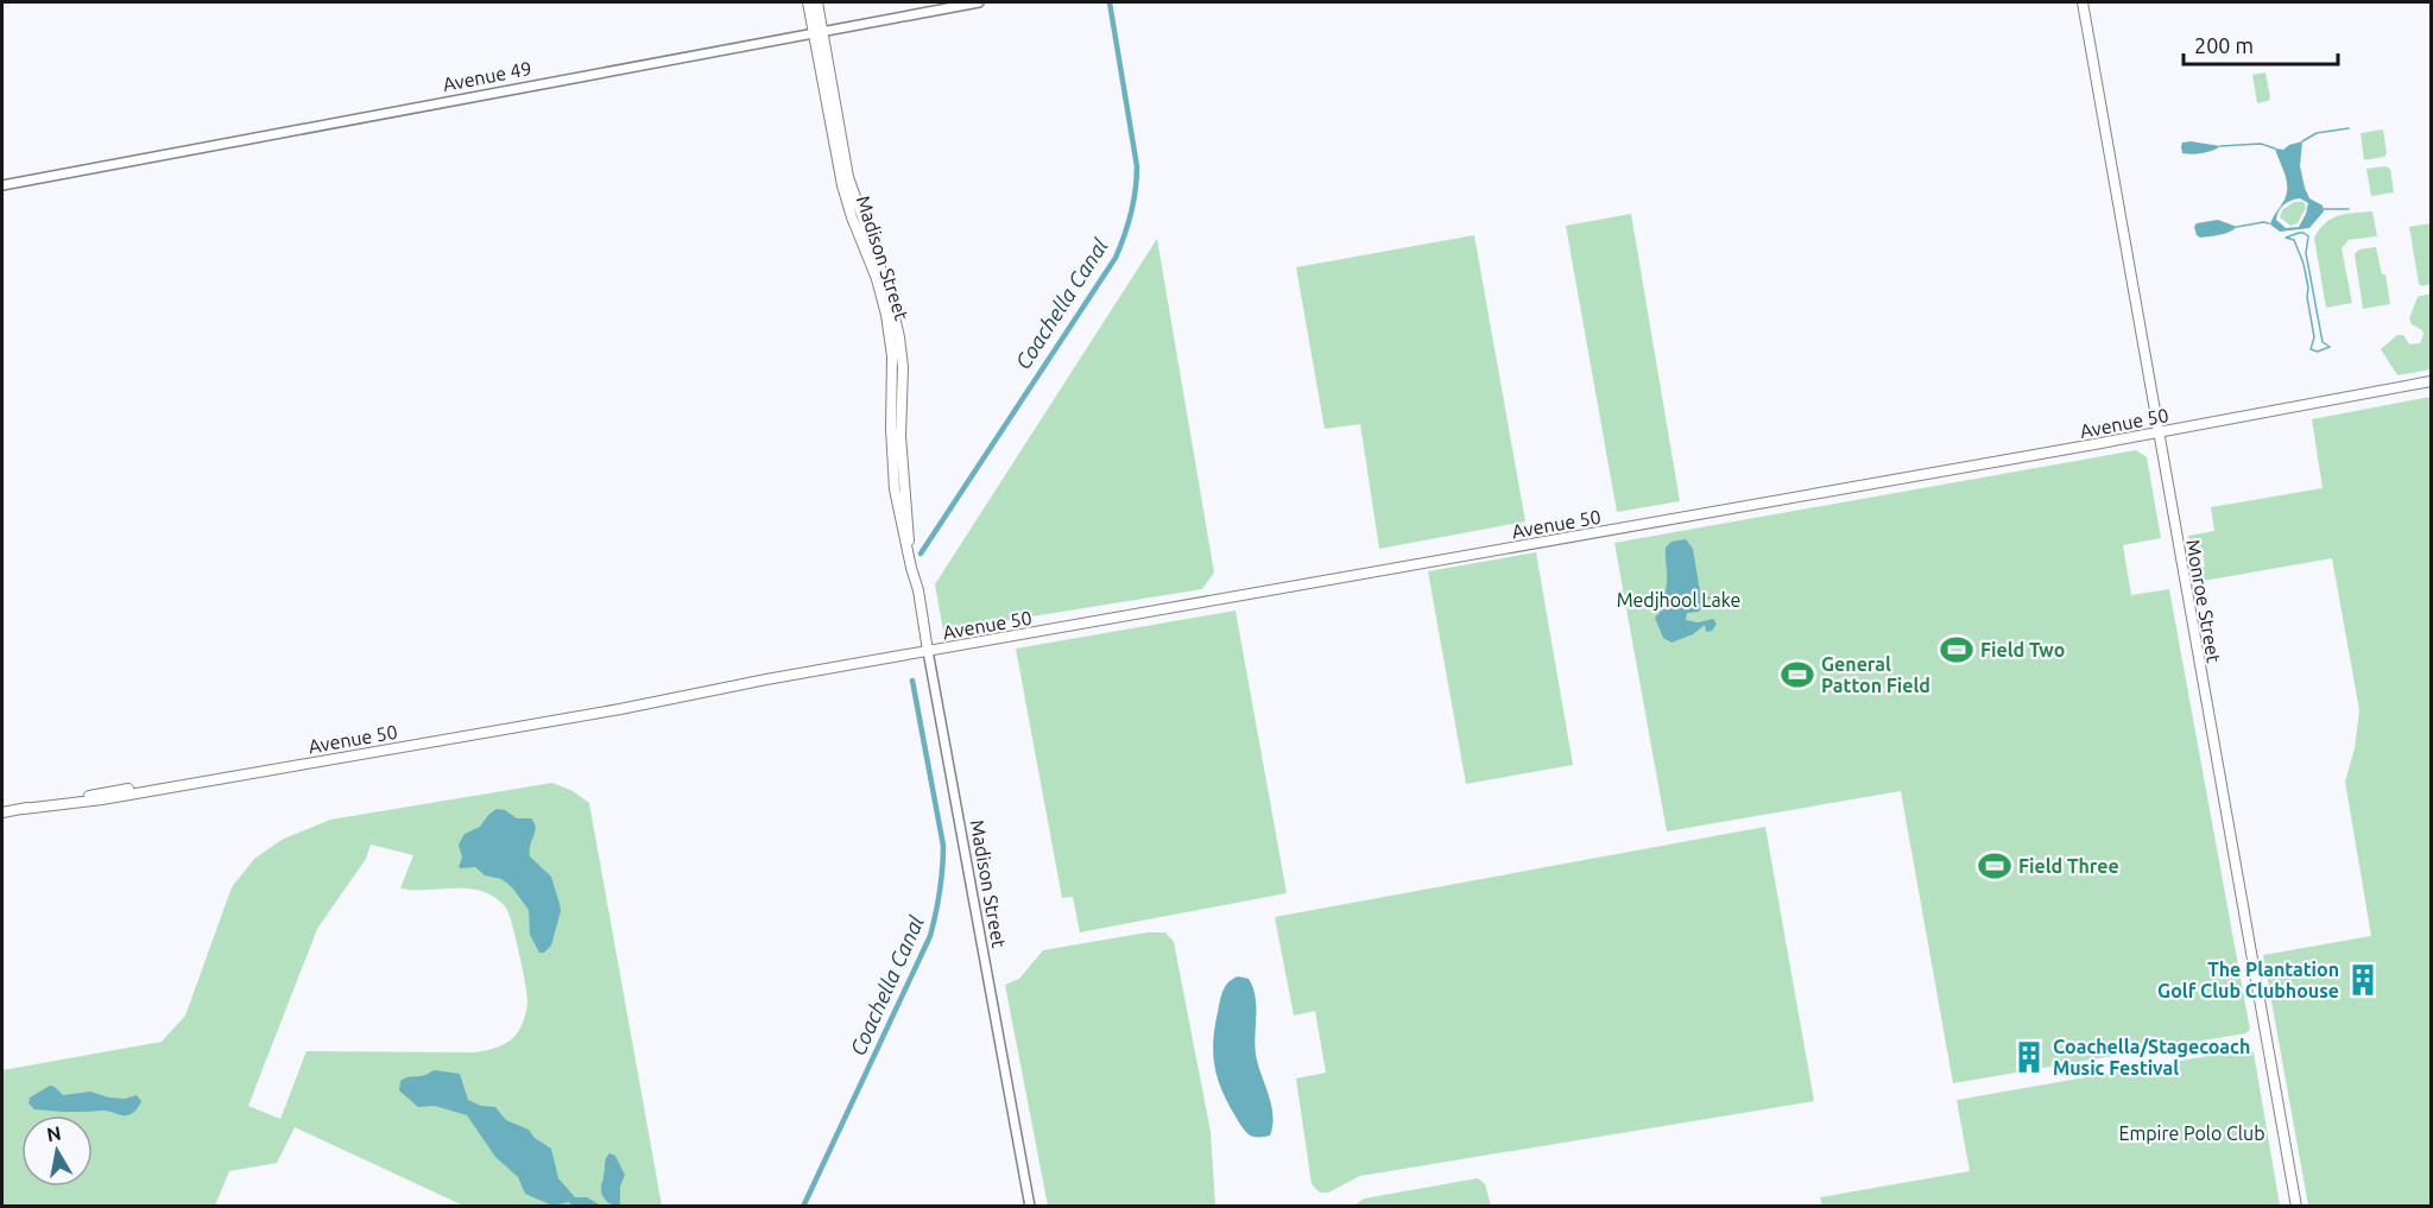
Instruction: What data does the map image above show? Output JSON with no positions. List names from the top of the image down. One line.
{"streets":{"main road":["Madison Street","Avenue 50","Monroe Street"],"street":["Avenue 49"]},"crossings":[["Avenue 49","Madison Street"],["Madison Street","Avenue 50"],["Avenue 50","Monroe Street"]],"water":["Coachella Canal"],"parks":["Medjhool Lake","Empire Polo Club"],"places":{"sports":["Field Two","General Patton Field","Field Three"],"building":["The Plantation Golf Club Clubhouse","Coachella/Stagecoach Music Festival"]},"scale_bar":"200 m","north":"top"}
